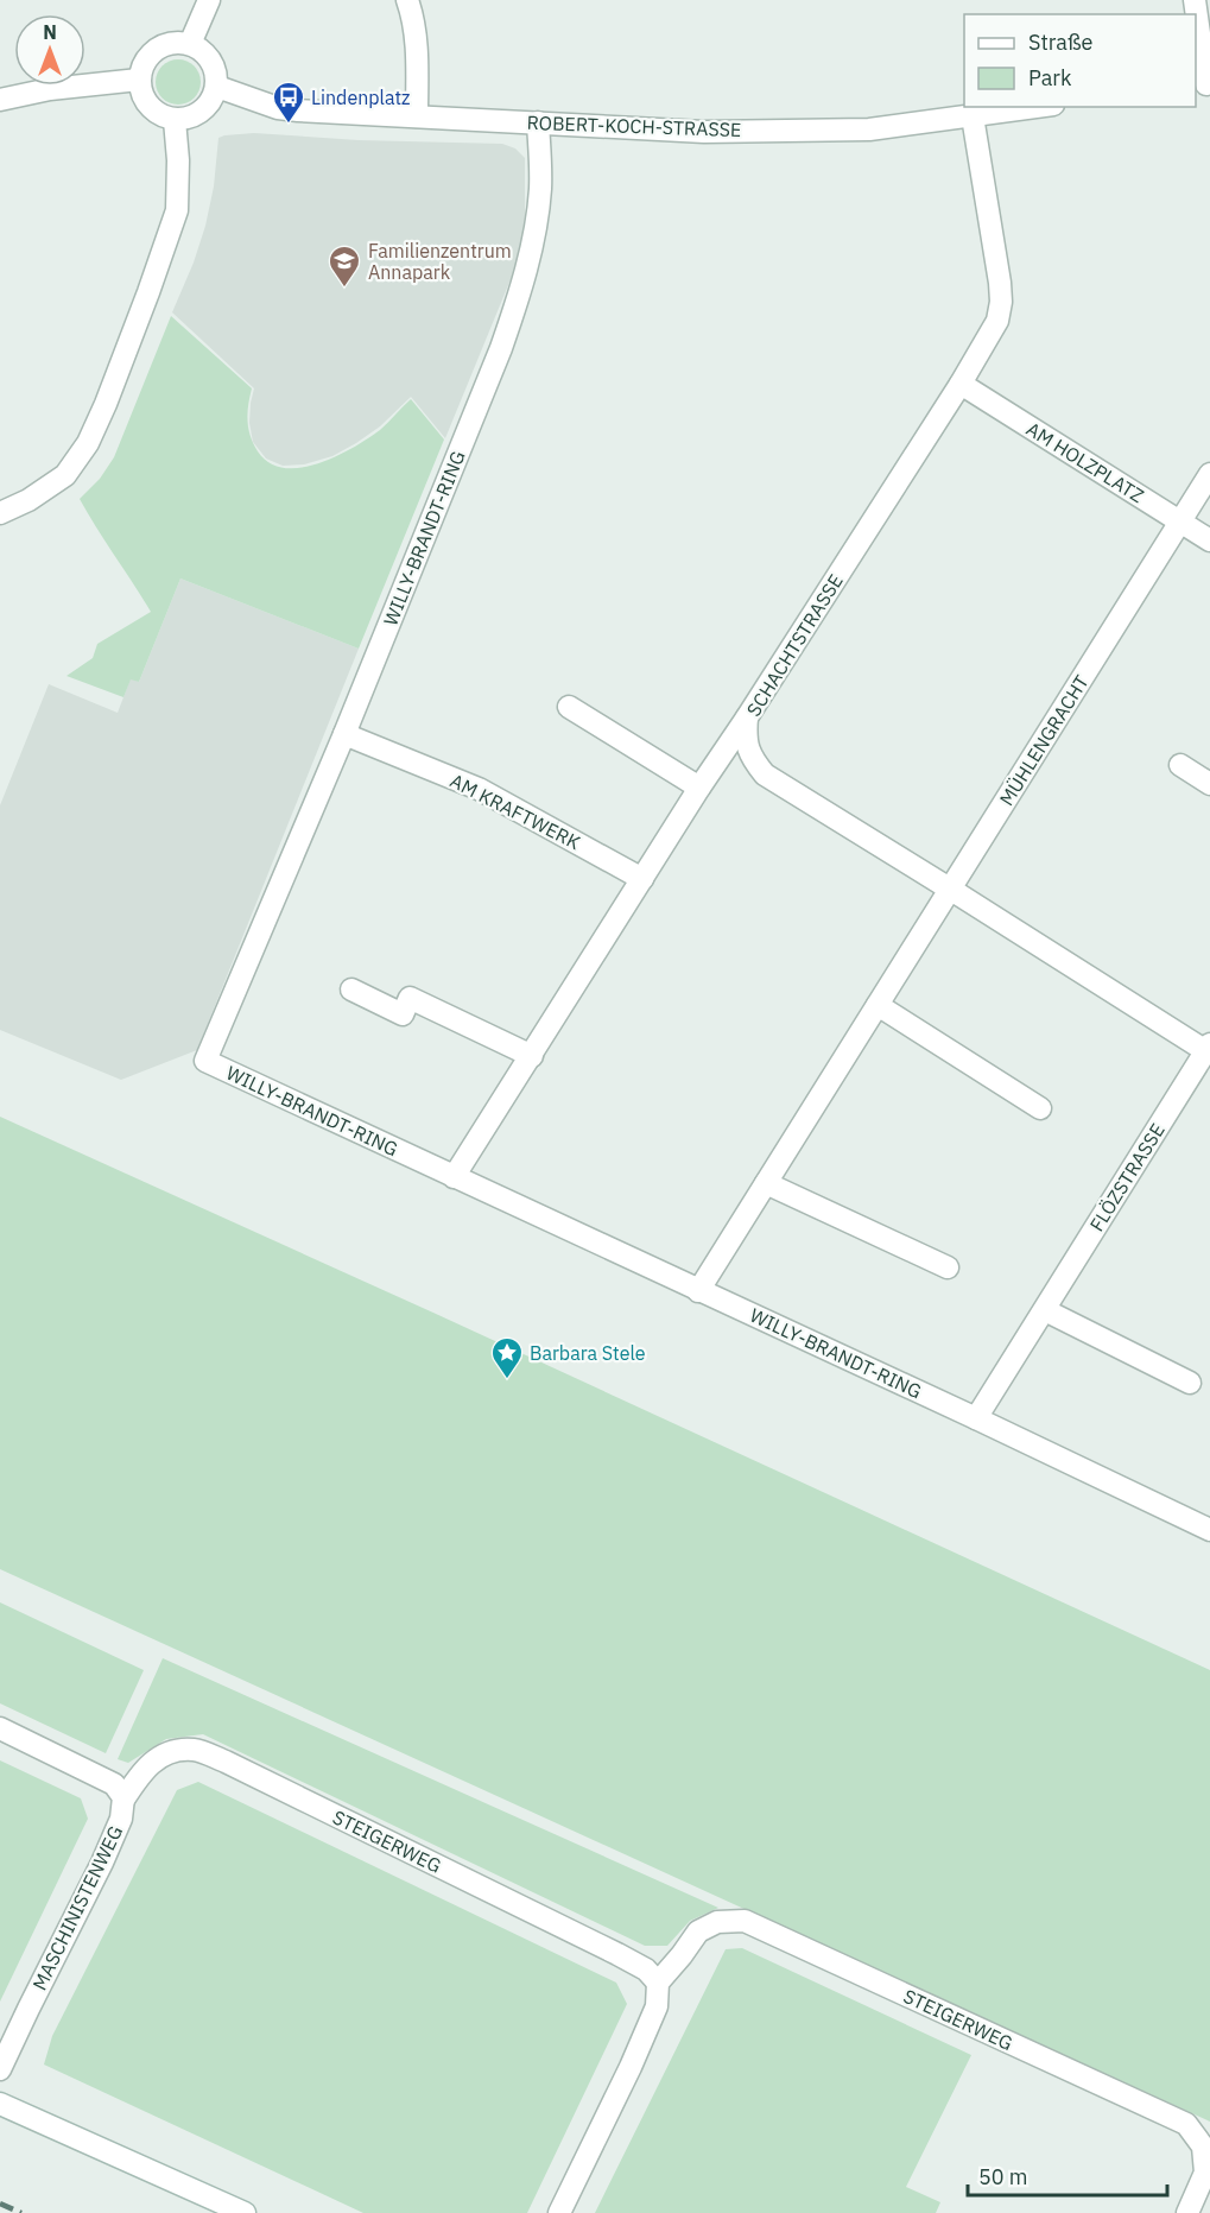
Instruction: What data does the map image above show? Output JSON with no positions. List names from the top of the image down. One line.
{"streets":{"street":["ROBERT-KOCH-STRASSE","AM HOLZPLATZ","WILLY-BRANDT-RING","SCHACHTSTRASSE","MÜHLENGRACHT","AM KRAFTWERK","FLÖZSTRASSE","STEIGERWEG","MASCHINISTENWEG"]},"crossings":[["ROBERT-KOCH-STRASSE","WILLY-BRANDT-RING"],["ROBERT-KOCH-STRASSE","SCHACHTSTRASSE"],["AM HOLZPLATZ","SCHACHTSTRASSE"],["AM HOLZPLATZ","MÜHLENGRACHT"],["WILLY-BRANDT-RING","MÜHLENGRACHT"],["WILLY-BRANDT-RING","AM KRAFTWERK"],["WILLY-BRANDT-RING","FLÖZSTRASSE"],["SCHACHTSTRASSE","MÜHLENGRACHT"],["SCHACHTSTRASSE","FLÖZSTRASSE"],["STEIGERWEG","MASCHINISTENWEG"]],"places":{"bus stop":["Lindenplatz"],"school or university":["Familienzentrum Annapark"],"place":["Barbara Stele"]},"legend":["Straße","Park"],"scale_bar":"50 m","north":"top"}
